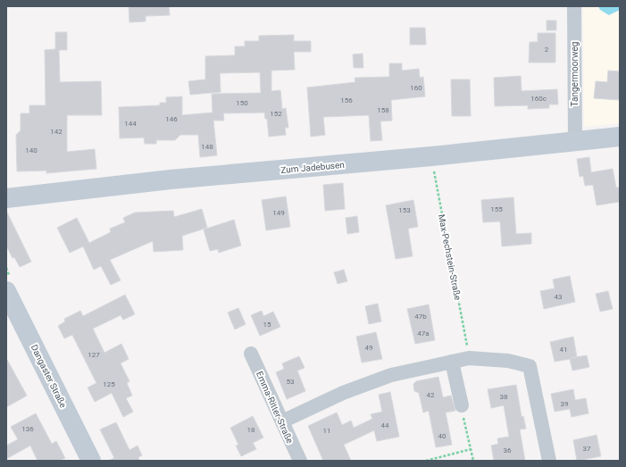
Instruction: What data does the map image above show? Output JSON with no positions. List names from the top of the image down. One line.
{"streets":{"street":["Tangermoorweg","Zum Jadebusen","Dangaster Straße","Emma-Ritter-Straße"],"path":["Max-Pechstein-Straße"]},"crossings":[["Tangermoorweg","Zum Jadebusen"],["Zum Jadebusen","Max-Pechstein-Straße"]],"house_numbers":["2","160","160c","156","150","158","152","146","144","142","148","140","155","153","149","43","47b","15","47a","49","41","127","53","125","42","38","39","44","136","18","11","40","37","36"]}
